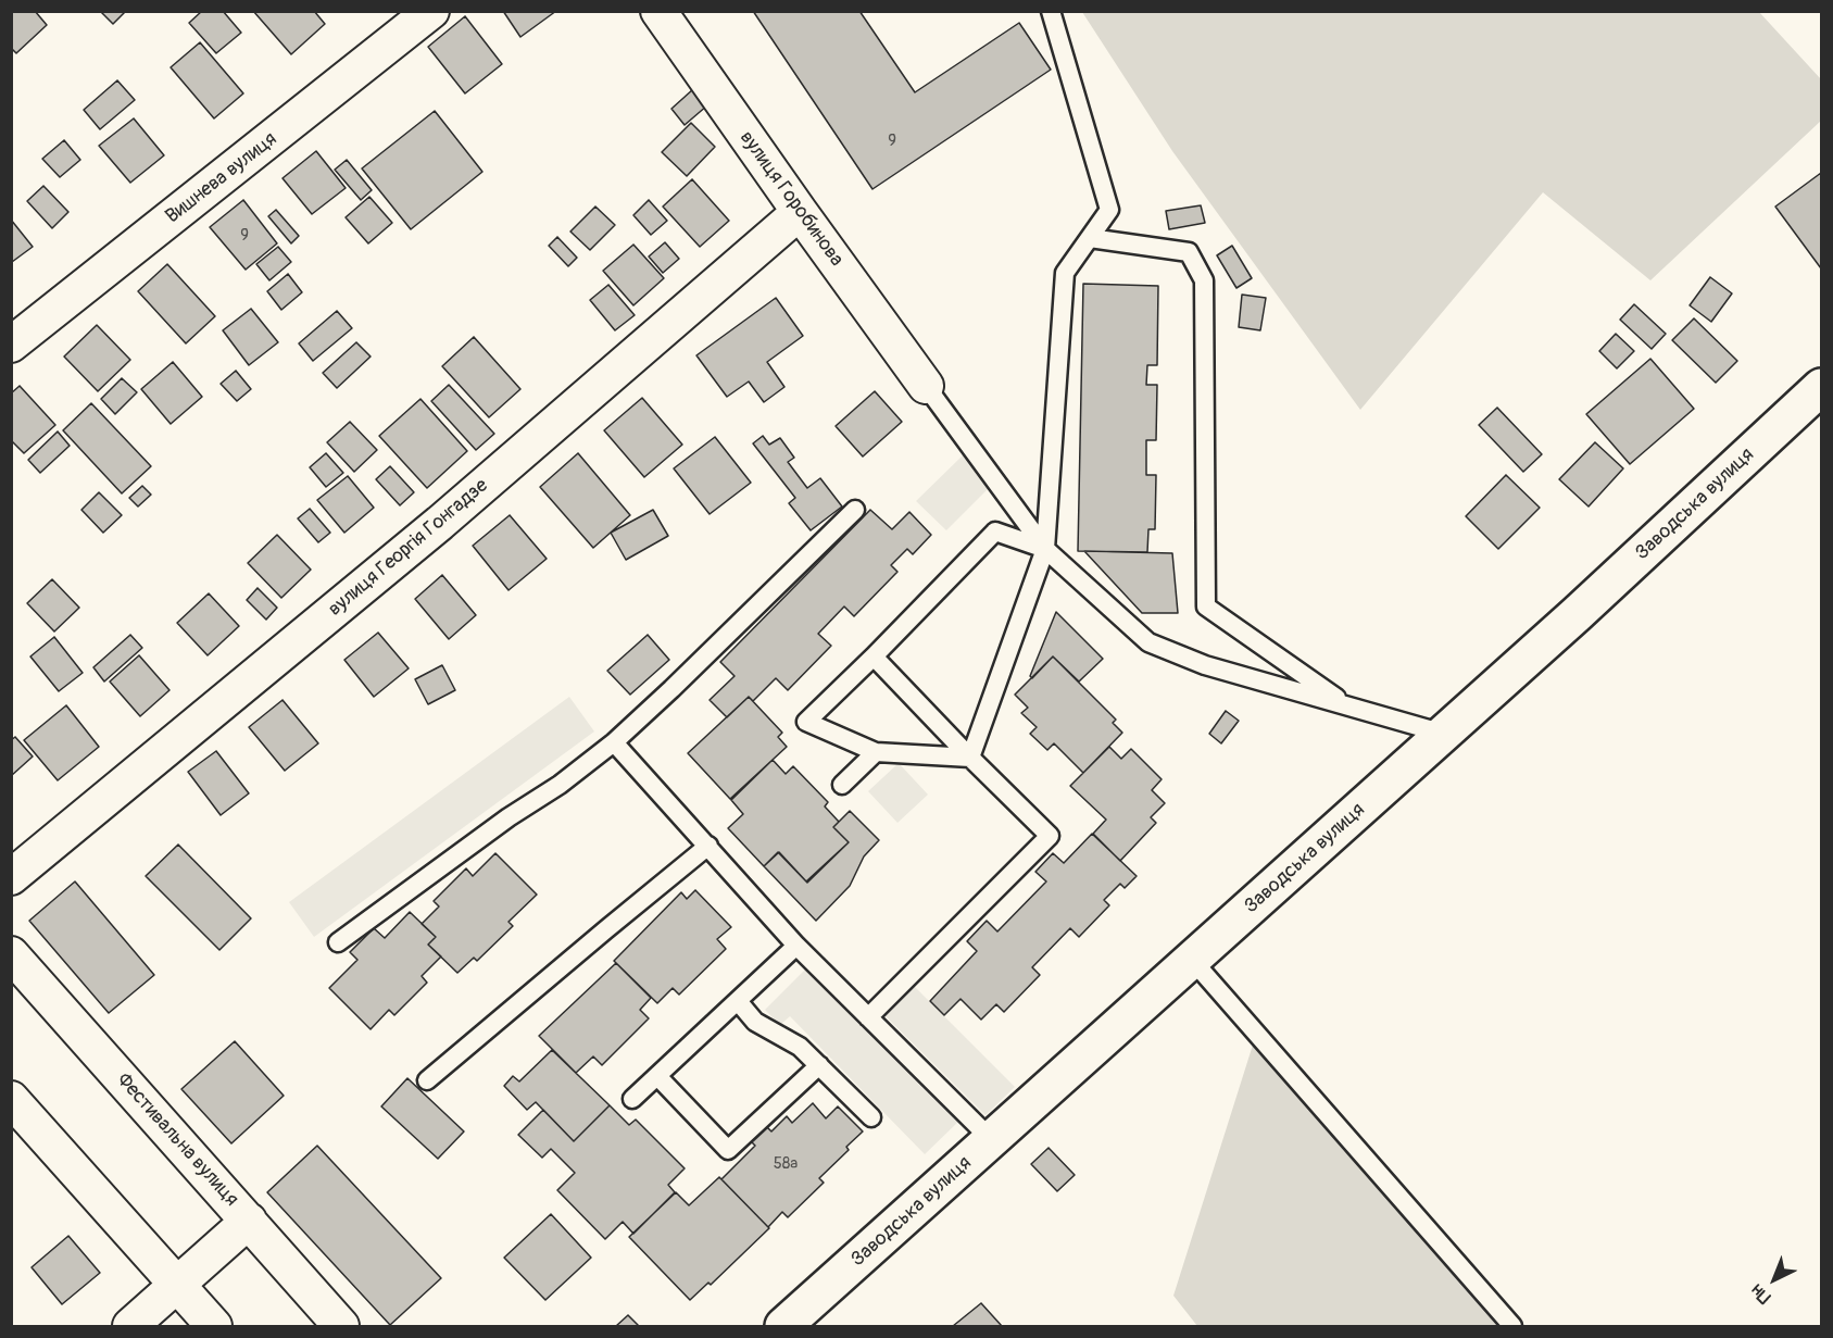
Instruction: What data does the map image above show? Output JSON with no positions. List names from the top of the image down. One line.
{"streets":{"main road":["Заводська вулиця"],"street":["Вишнева вулиця","вулиця Горобинова","вулиця Георгія Гонгадзе","Фестивальна вулиця"]},"crossings":[["вулиця Горобинова","вулиця Георгія Гонгадзе"]],"house_numbers":["9","9","58а"],"north":"bottom left"}
